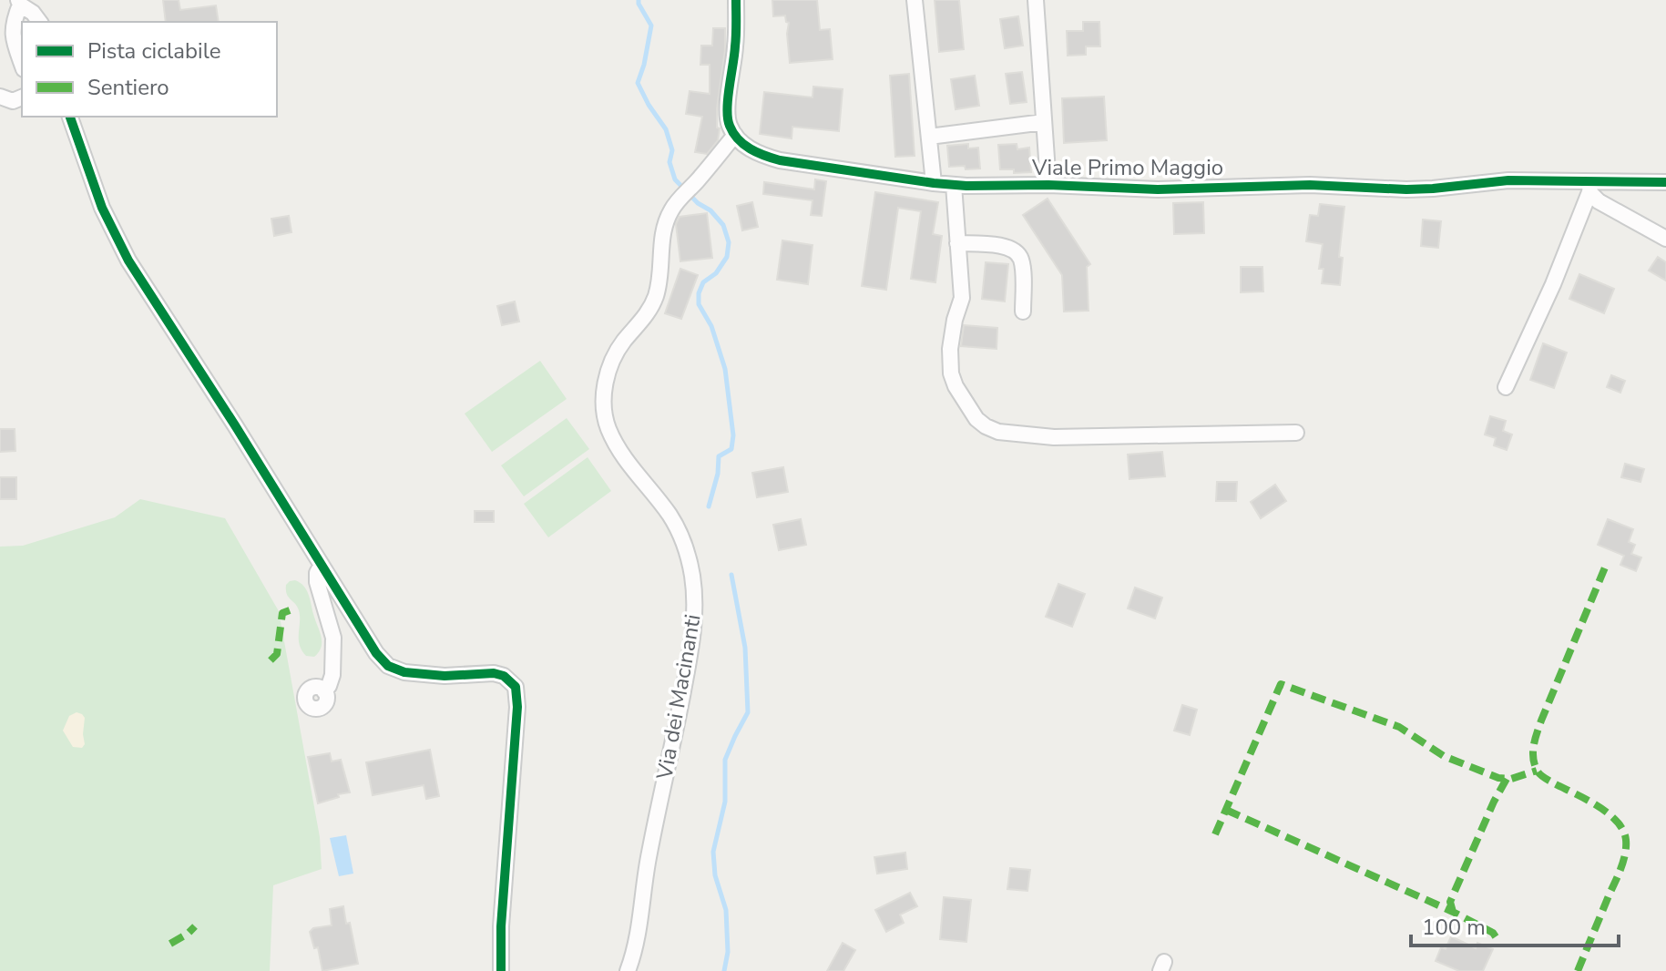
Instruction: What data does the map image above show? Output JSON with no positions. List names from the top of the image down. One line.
{"streets":{"street":["Viale Primo Maggio","Via dei Macinanti"]},"crossings":[["Viale Primo Maggio","Via dei Macinanti"]],"legend":["Pista ciclabile","Sentiero"],"scale_bar":"100 m"}
